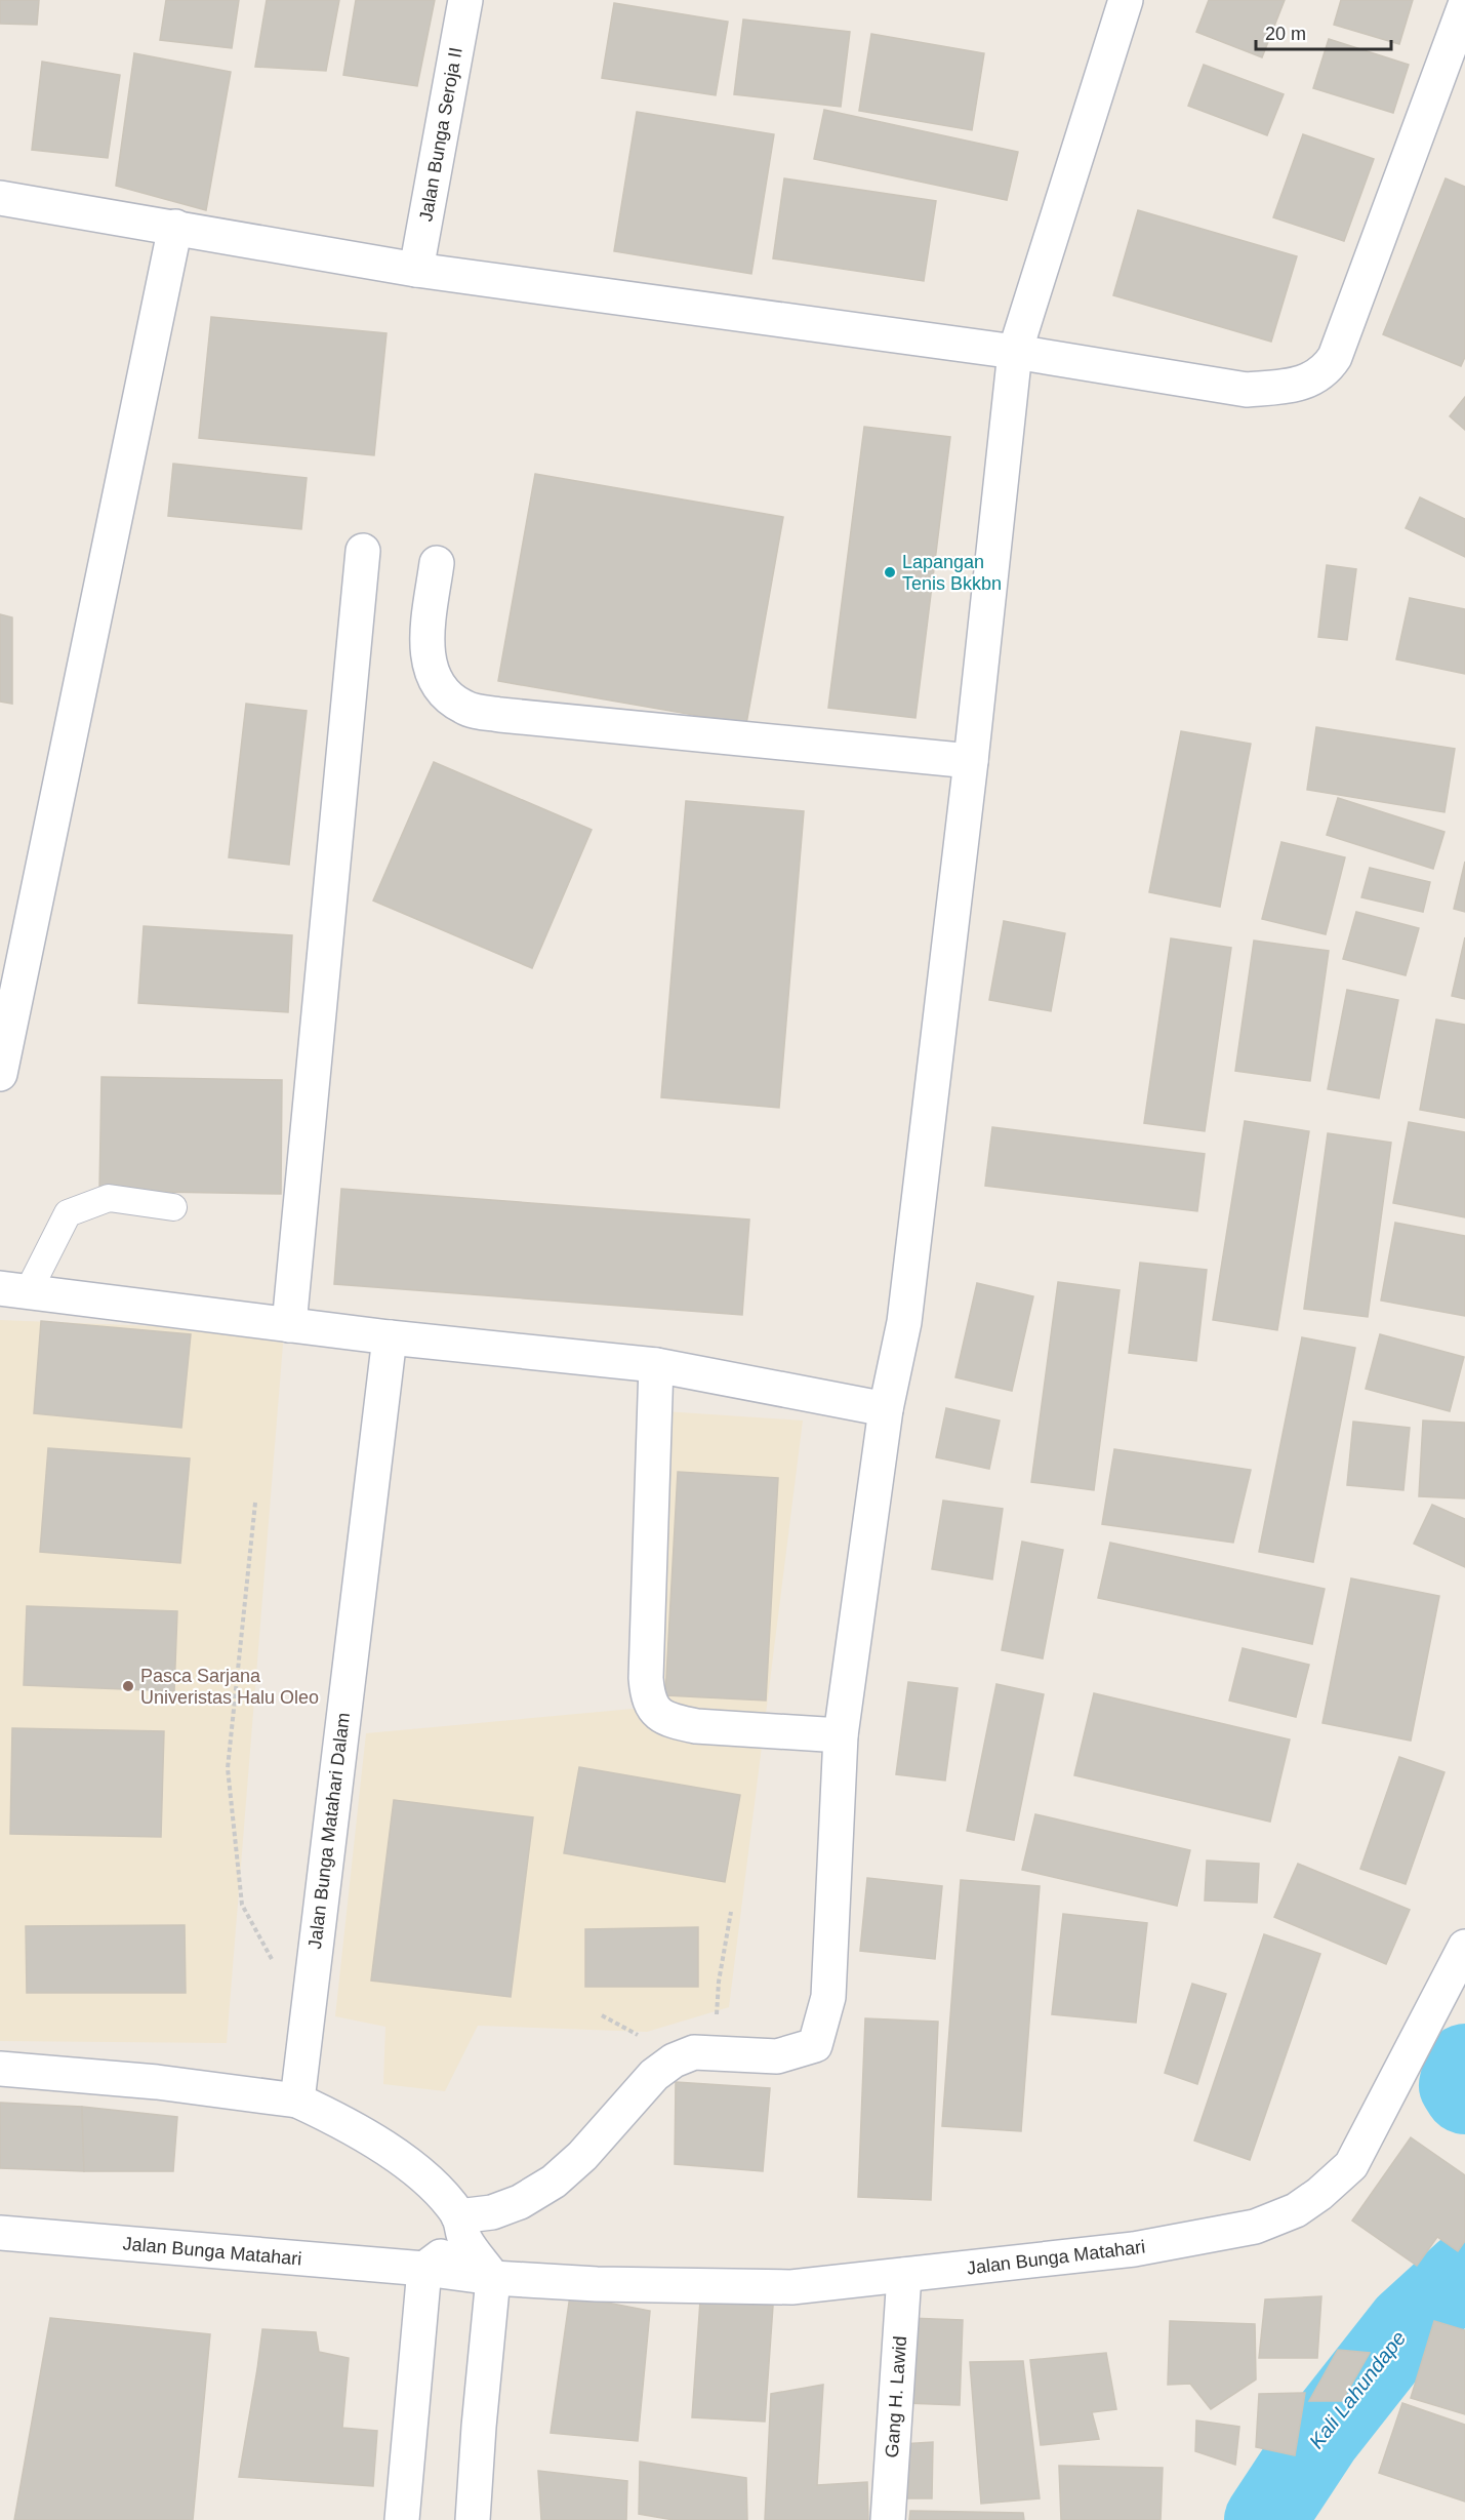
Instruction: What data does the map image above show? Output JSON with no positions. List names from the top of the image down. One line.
{"streets":{"street":["Jalan Bunga Seroja II","Jalan Bunga Matahari Dalam","Jalan Bunga Matahari","Gang H. Lawid"]},"crossings":[["Jalan Bunga Matahari","Gang H. Lawid"]],"water":["Kali Lahundape"],"places":["Lapangan Tenis Bkkbn","Pasca Sarjana Univeristas Halu Oleo"],"scale_bar":"20 m"}
